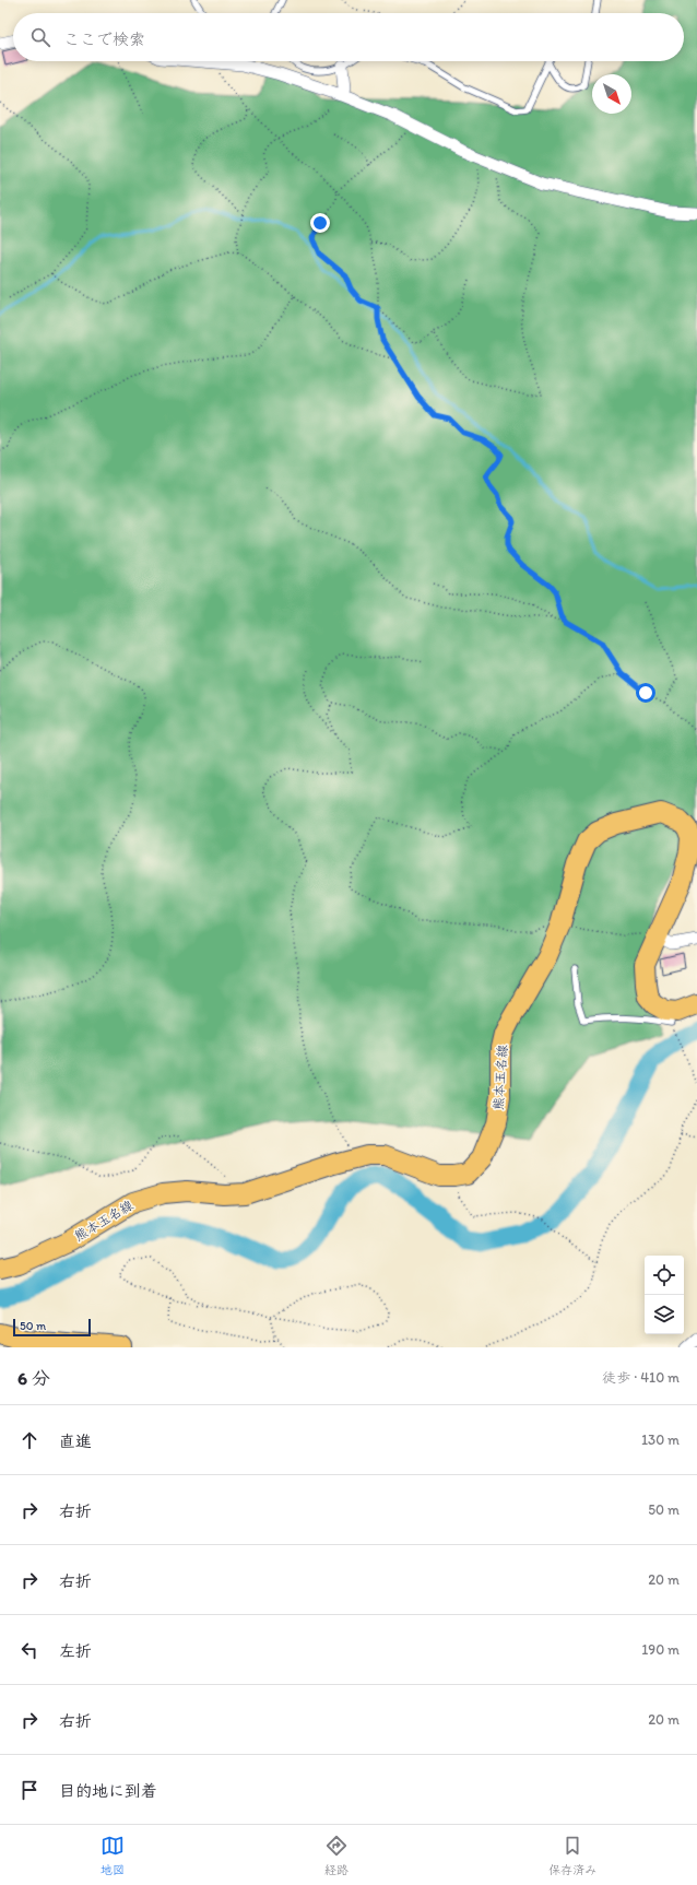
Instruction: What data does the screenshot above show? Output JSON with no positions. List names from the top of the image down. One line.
{"streets":{"main road":["熊本玉名線"]},"scale_bar":"50 m","north":"bottom right","page":{"search":"ここで検索","scale":"50 m","heading":["6 分","徒歩 · 410 m"],"list":[["直進","130 m"],["右折","50 m"],["右折","20 m"],["左折","190 m"],["右折","20 m"],"目的地に到着"],"nav":["地図","経路","保存済み"]}}
